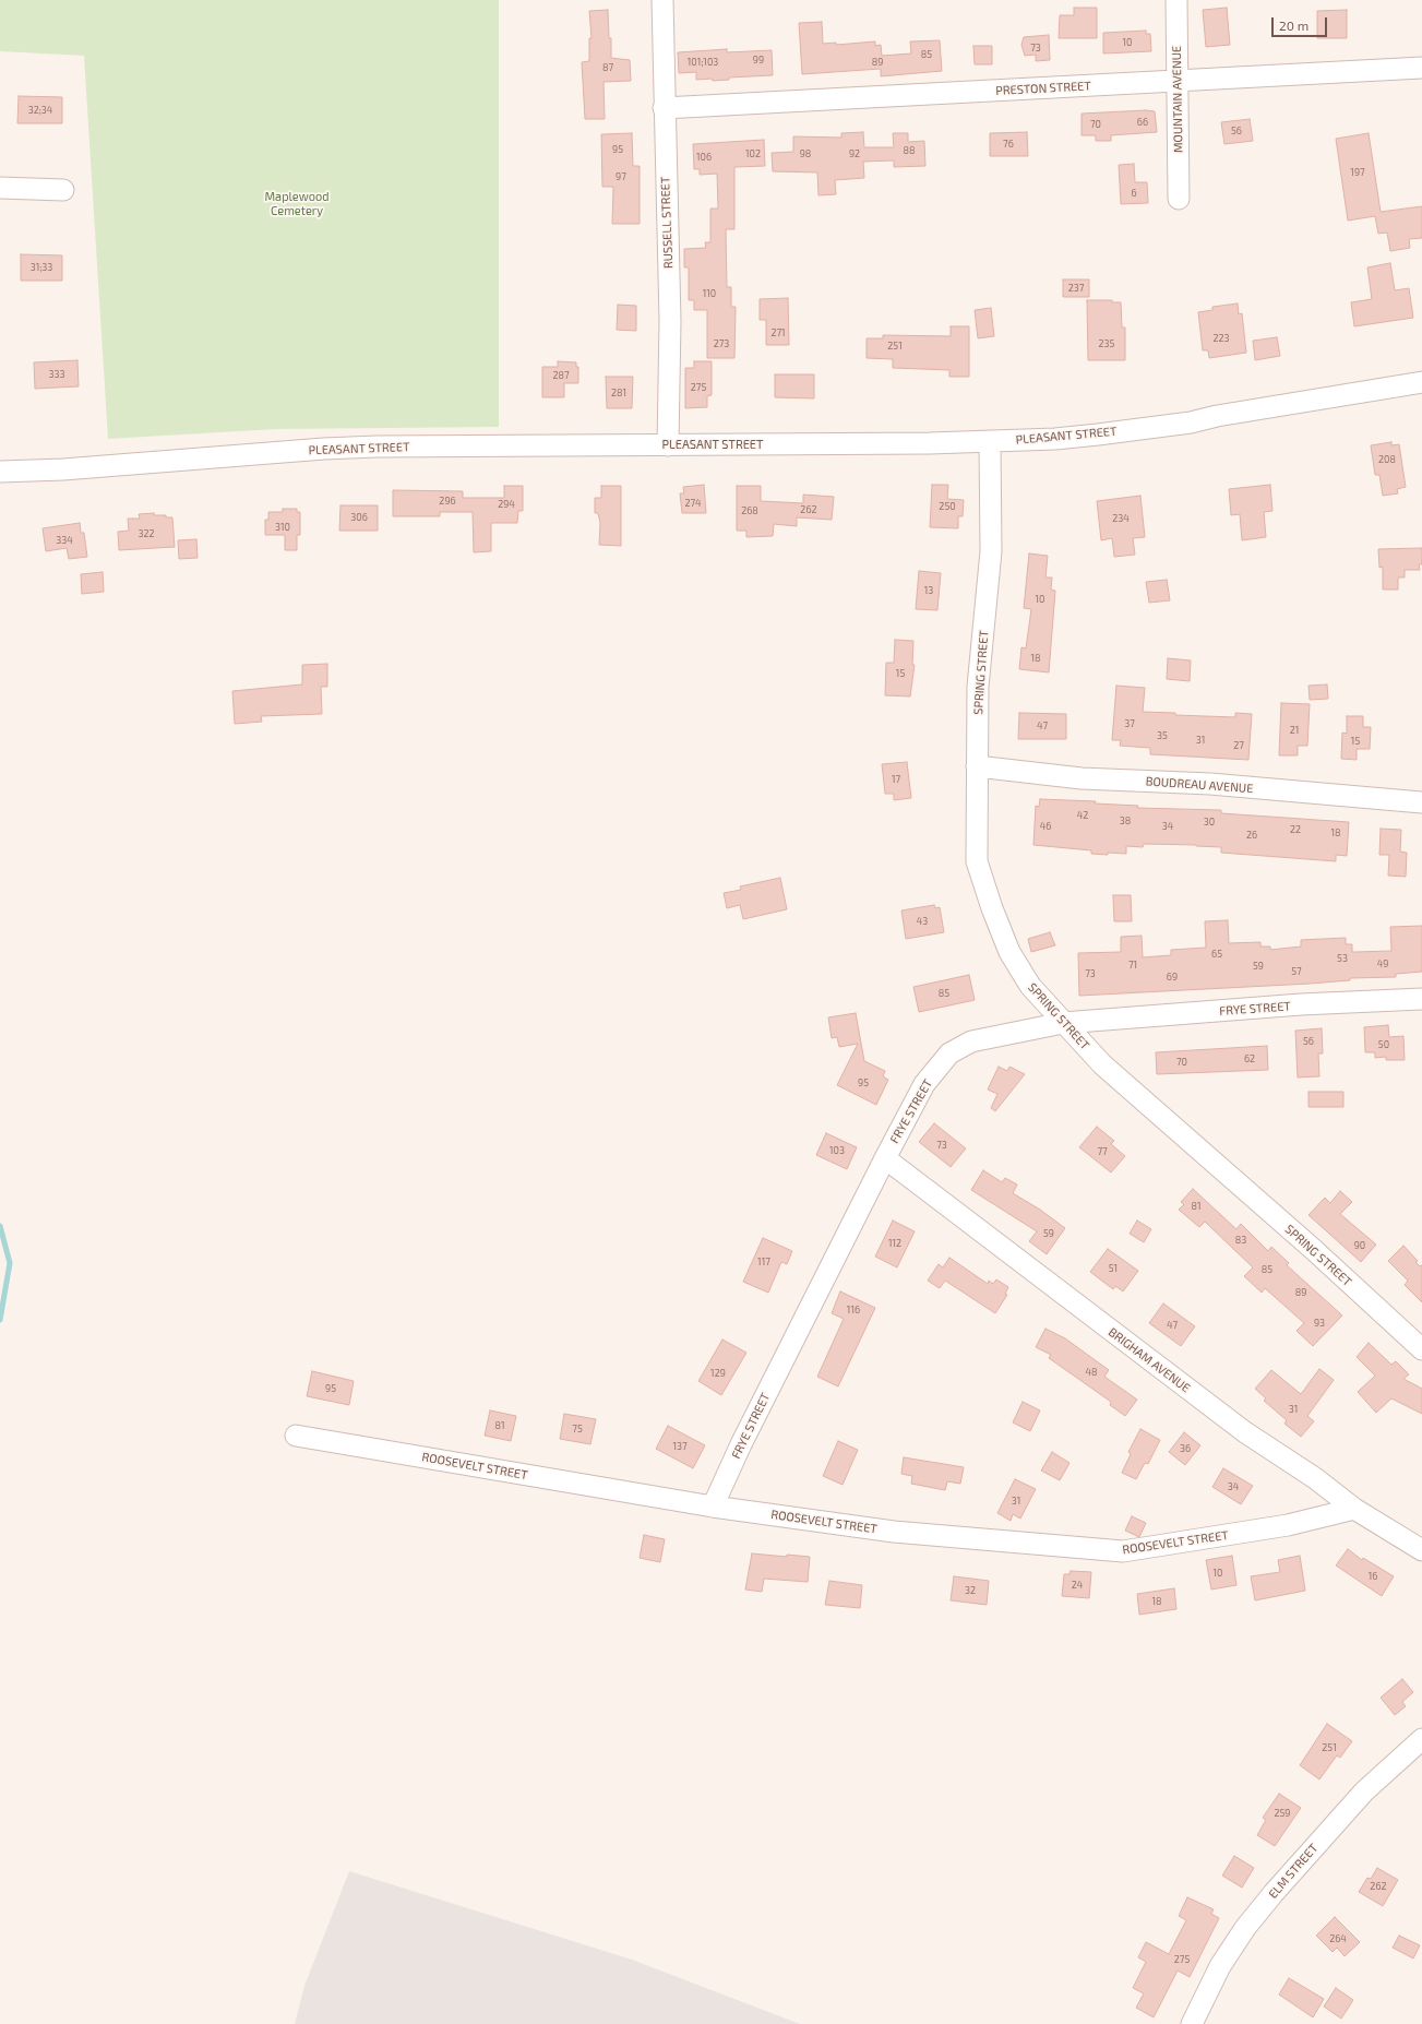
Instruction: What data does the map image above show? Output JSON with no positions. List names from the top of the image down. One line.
{"streets":{"street":["PRESTON STREET","MOUNTAIN AVENUE","RUSSELL STREET","PLEASANT STREET","SPRING STREET","BOUDREAU AVENUE","FRYE STREET","BRIGHAM AVENUE","ROOSEVELT STREET","ELM STREET"]},"crossings":[["PRESTON STREET","MOUNTAIN AVENUE"],["PRESTON STREET","RUSSELL STREET"],["RUSSELL STREET","PLEASANT STREET"],["PLEASANT STREET","SPRING STREET"],["SPRING STREET","BOUDREAU AVENUE"],["SPRING STREET","FRYE STREET"],["FRYE STREET","BRIGHAM AVENUE"],["FRYE STREET","ROOSEVELT STREET"],["BRIGHAM AVENUE","ROOSEVELT STREET"]],"parks":["Maplewood Cemetery"],"house_numbers":["10","73","85","99","101;103","89","87","32;34","66","70","56","76","95","88","102","98","92","106","197","97","6","31;33","237","110","271","223","273","235","251","333","287","275","281","208","296","274","294","250","262","268","306","234","310","322","334","13","10","18","15","37","47","21","35","31","15","27","17","42","38","30","46","34","22","18","26","43","65","53","49","71","59","57","73","69","85","56","50","62","70","95","73","103","77","81","59","83","112","90","117","51","85","89","116","93","47","48","129","95","31","81","75","137","36","34","31","10","16","24","32","18","251","259","262","264","275"],"scale_bar":"20 m"}
